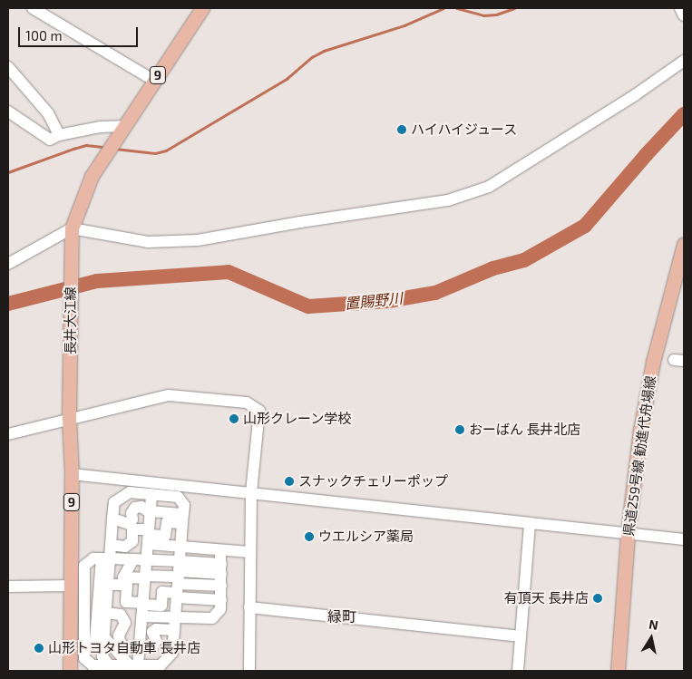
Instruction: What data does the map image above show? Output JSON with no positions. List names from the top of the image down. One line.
{"streets":{"main road":["9","長井大江線","県道259号線 勧進代舟場線"]},"districts":["緑町"],"water":["置賜野川"],"places":["ハイハイジュース","山形クレーン学校","おーばん 長井北店","スナックチェリーポップ","ウエルシア薬局","有頂天 長井店","山形トヨタ自動車 長井店"],"scale_bar":"100 m","north":"top"}
